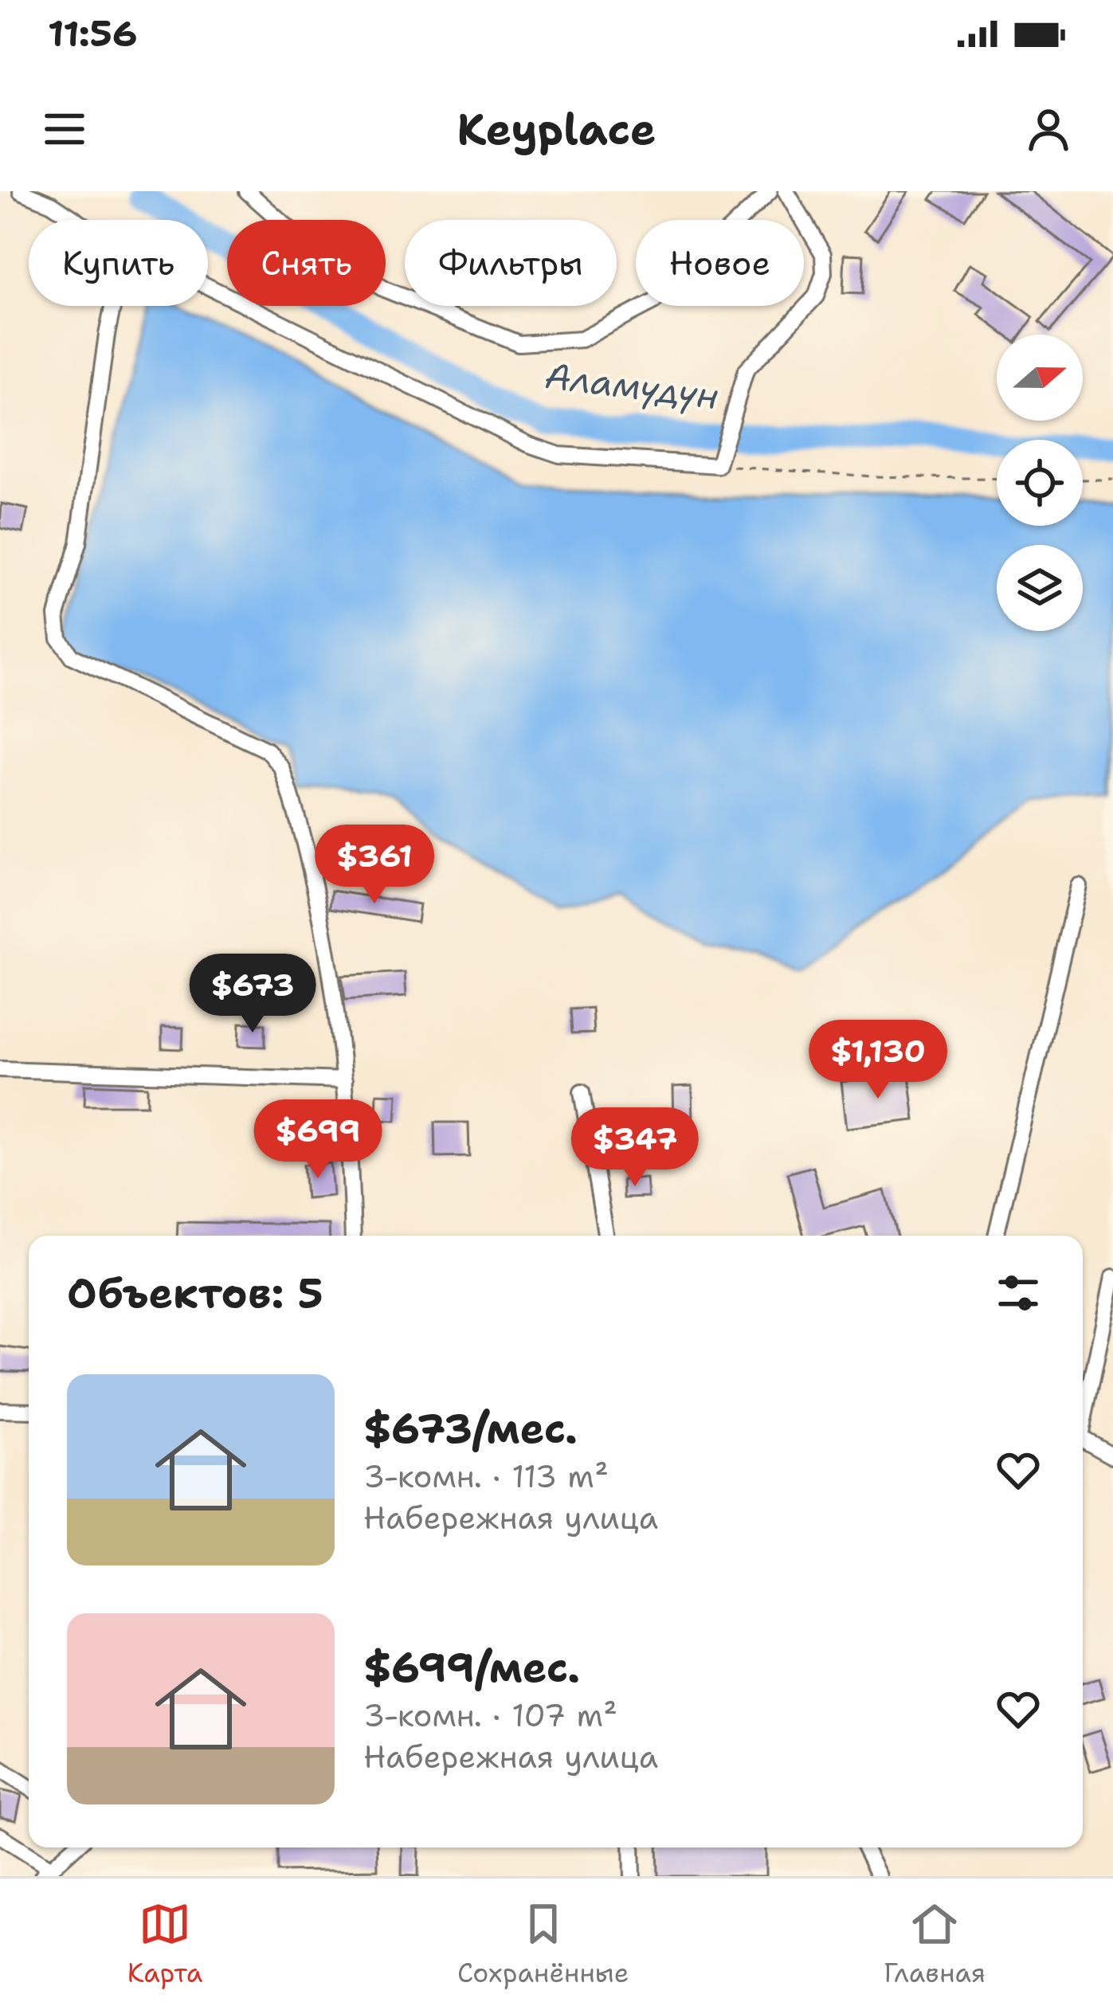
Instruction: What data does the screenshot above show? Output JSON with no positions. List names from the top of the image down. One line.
{"water":["Аламүдүн"],"north":"right","page":{"status":"11:56","header":"Keyplace","chip":["Купить","Снять","Фильтры","Новое"],"price":["$361","$673","$1,130","$699","$347"],"heading":"Объектов: 5","list":[{"name":"$673/мес.","note":"3-комн. · 113 m² · Набережная улица"},{"name":"$699/мес.","note":"3-комн. · 107 m² · Набережная улица"}],"tabs":["Карта","Сохранённые","Главная"]}}
